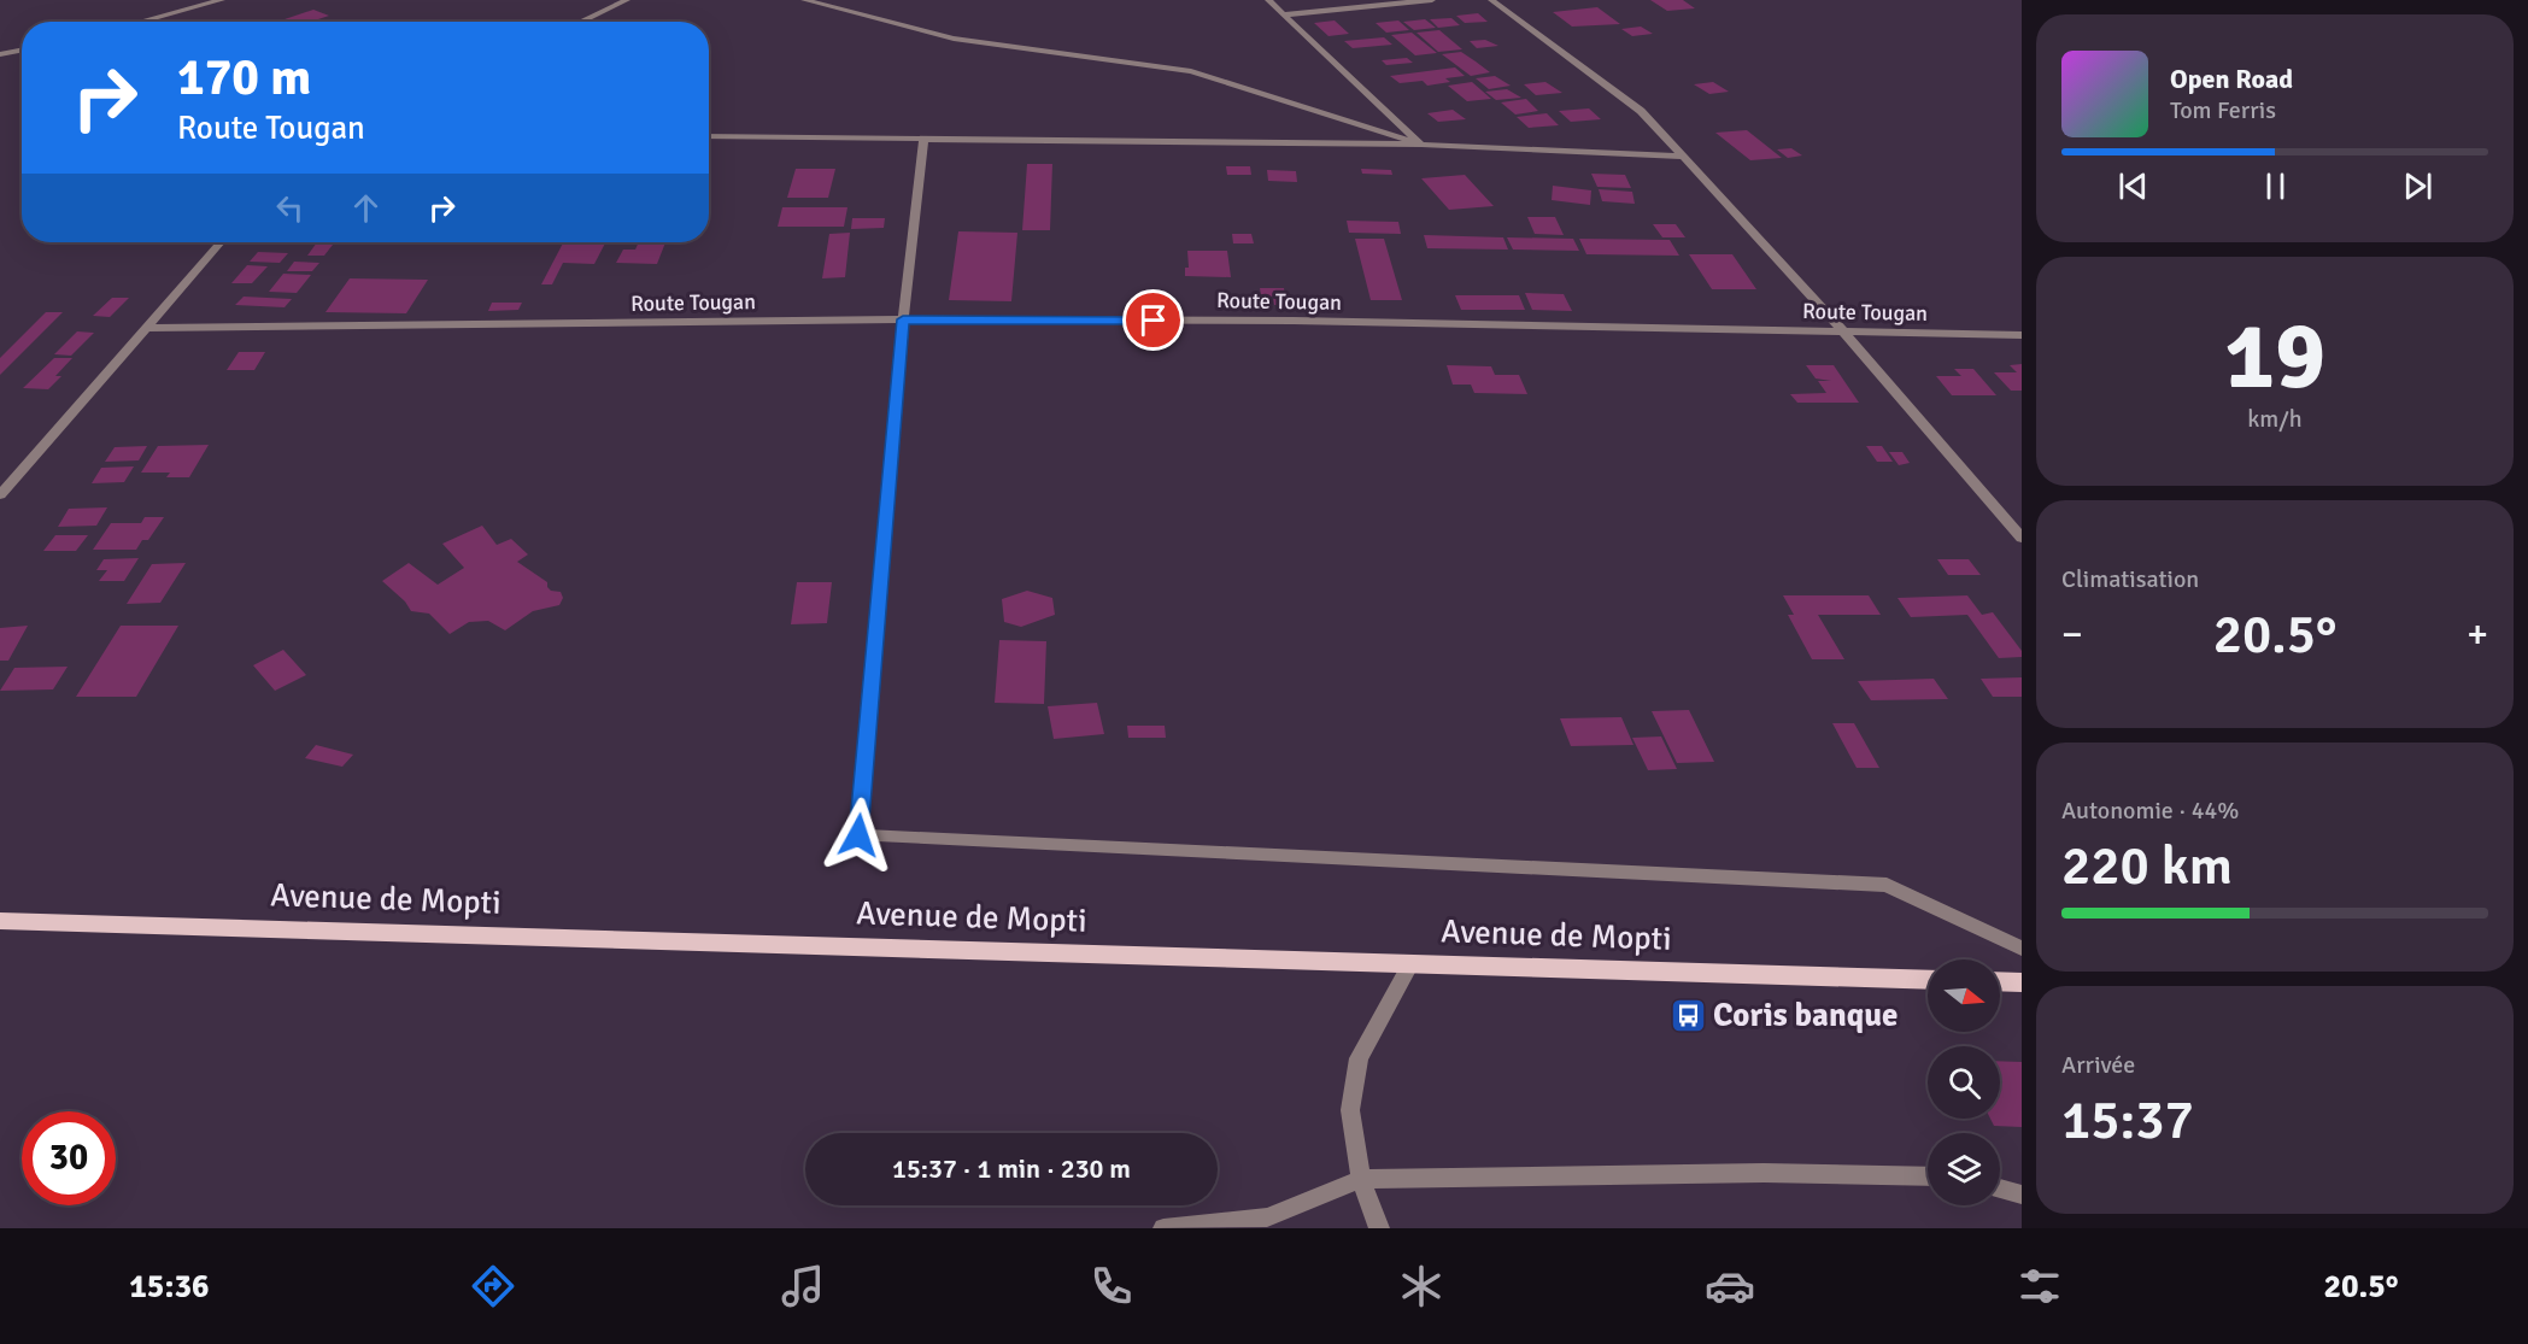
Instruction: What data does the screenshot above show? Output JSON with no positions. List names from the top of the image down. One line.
{"streets":{"main road":["Avenue de Mopti"],"street":["Route Tougan"]},"places":{"bus stop":["Coris banque"]},"north":"right","page":{"turn":["170 m","Route Tougan"],"song":["Open Road","Tom Ferris"],"tile":[["19","km/h"],"Climatisation",["Autonomie · 44%","220 km"],["Arrivée","15:37"]],"heat":["−","20.5°","+"],"limit":"30","trip":"15:37 · 1 min · 230 m","tabs":["15:36","20.5°"]}}
